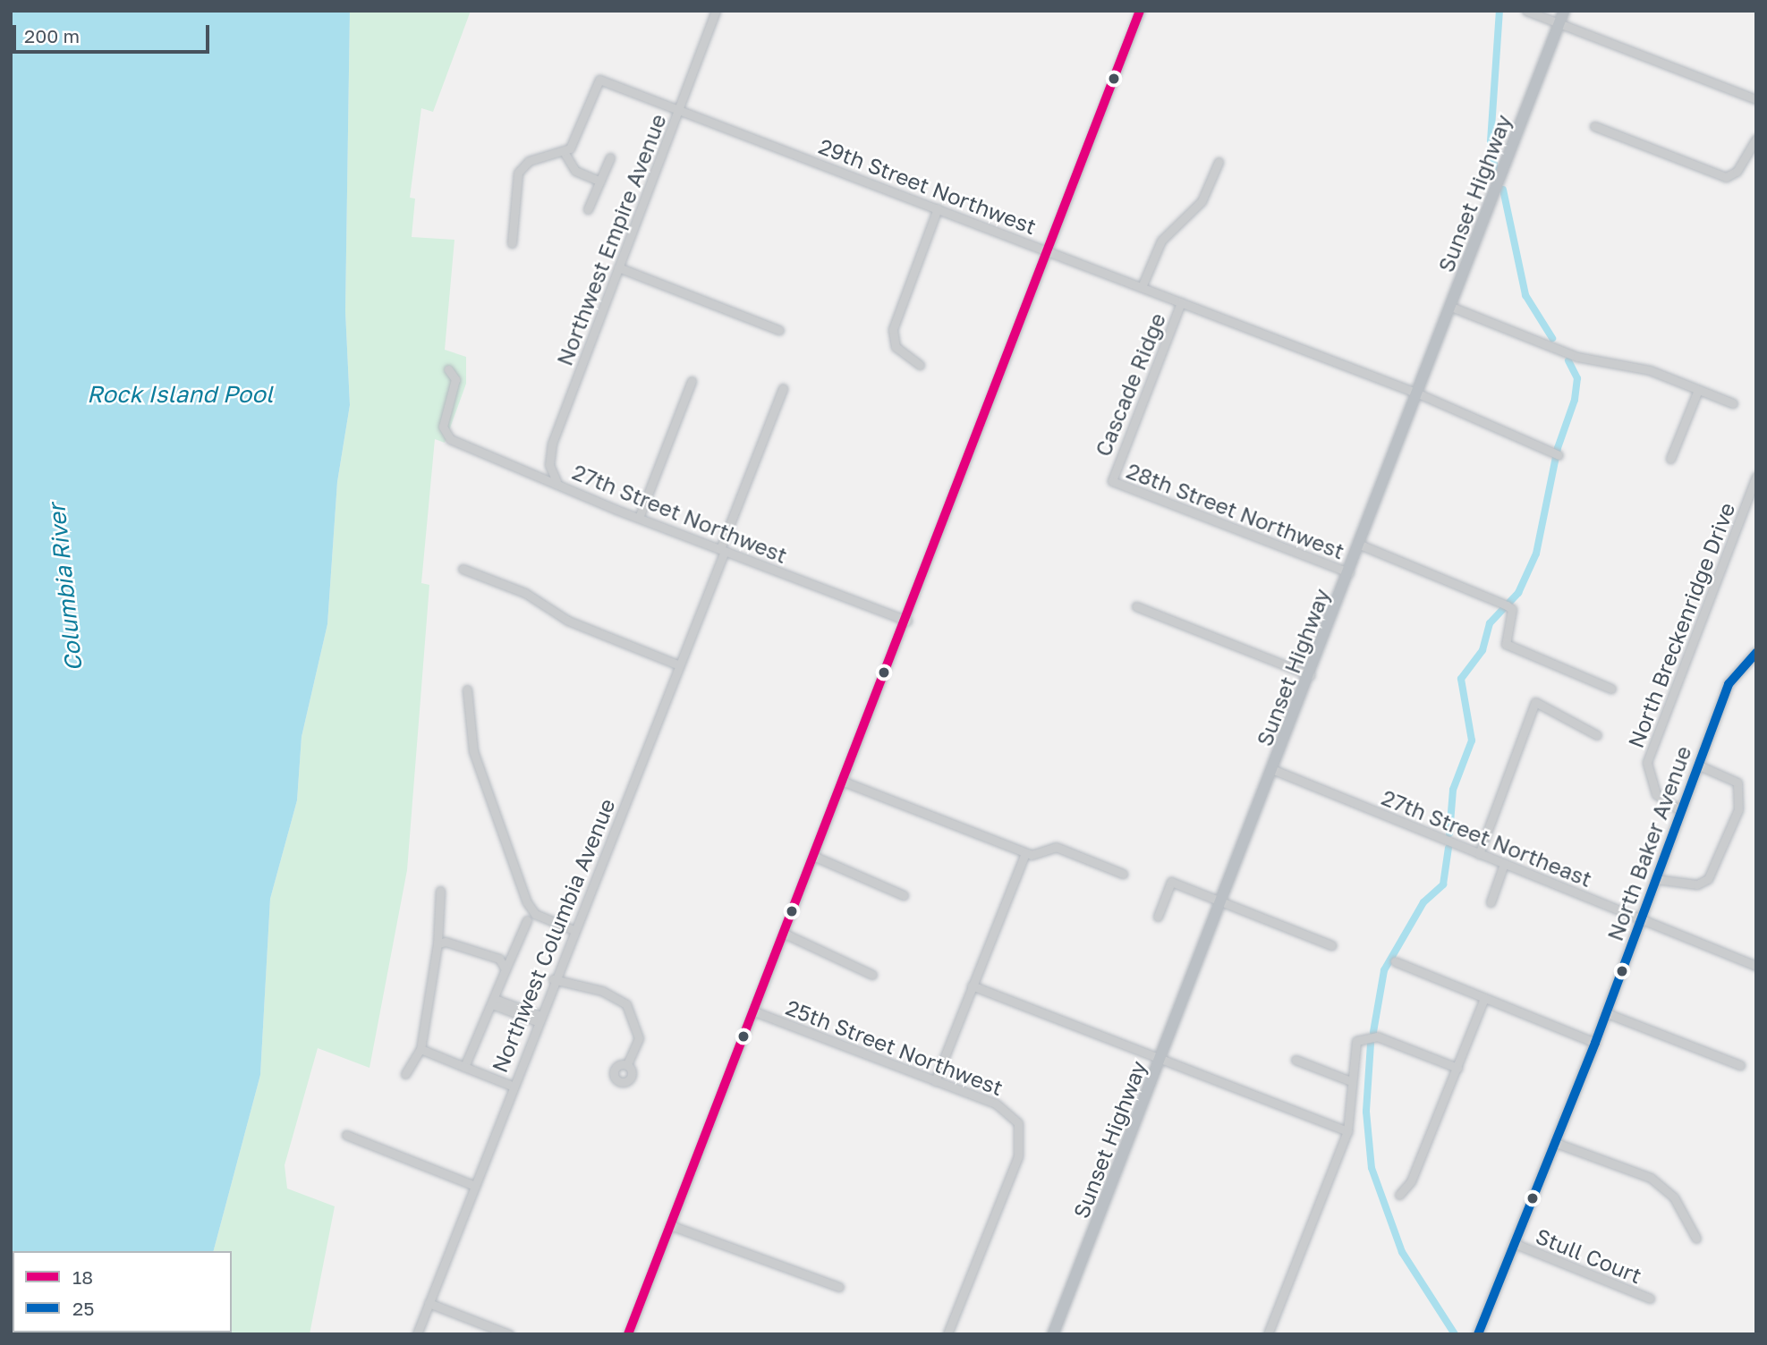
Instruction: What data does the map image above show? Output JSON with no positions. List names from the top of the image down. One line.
{"streets":{"highway":["Sunset Highway"],"main road":["North Baker Avenue"],"street":["29th Street Northwest","Northwest Empire Avenue","Cascade Ridge","28th Street Northwest","27th Street Northwest","North Breckenridge Drive","27th Street Northeast","Northwest Columbia Avenue","25th Street Northwest","Stull Court"]},"crossings":[["29th Street Northwest","Sunset Highway"],["29th Street Northwest","Northwest Empire Avenue"],["29th Street Northwest","Cascade Ridge"],["Sunset Highway","28th Street Northwest"],["Sunset Highway","27th Street Northeast"],["Northwest Empire Avenue","27th Street Northwest"],["Cascade Ridge","28th Street Northwest"],["27th Street Northwest","Northwest Columbia Avenue"],["North Breckenridge Drive","North Baker Avenue"],["27th Street Northeast","North Baker Avenue"],["North Baker Avenue","Stull Court"]],"water":["Rock Island Pool","Columbia River"],"lines":["transit line 18","transit line 25"],"legend":["18","25"],"scale_bar":"200 m"}
